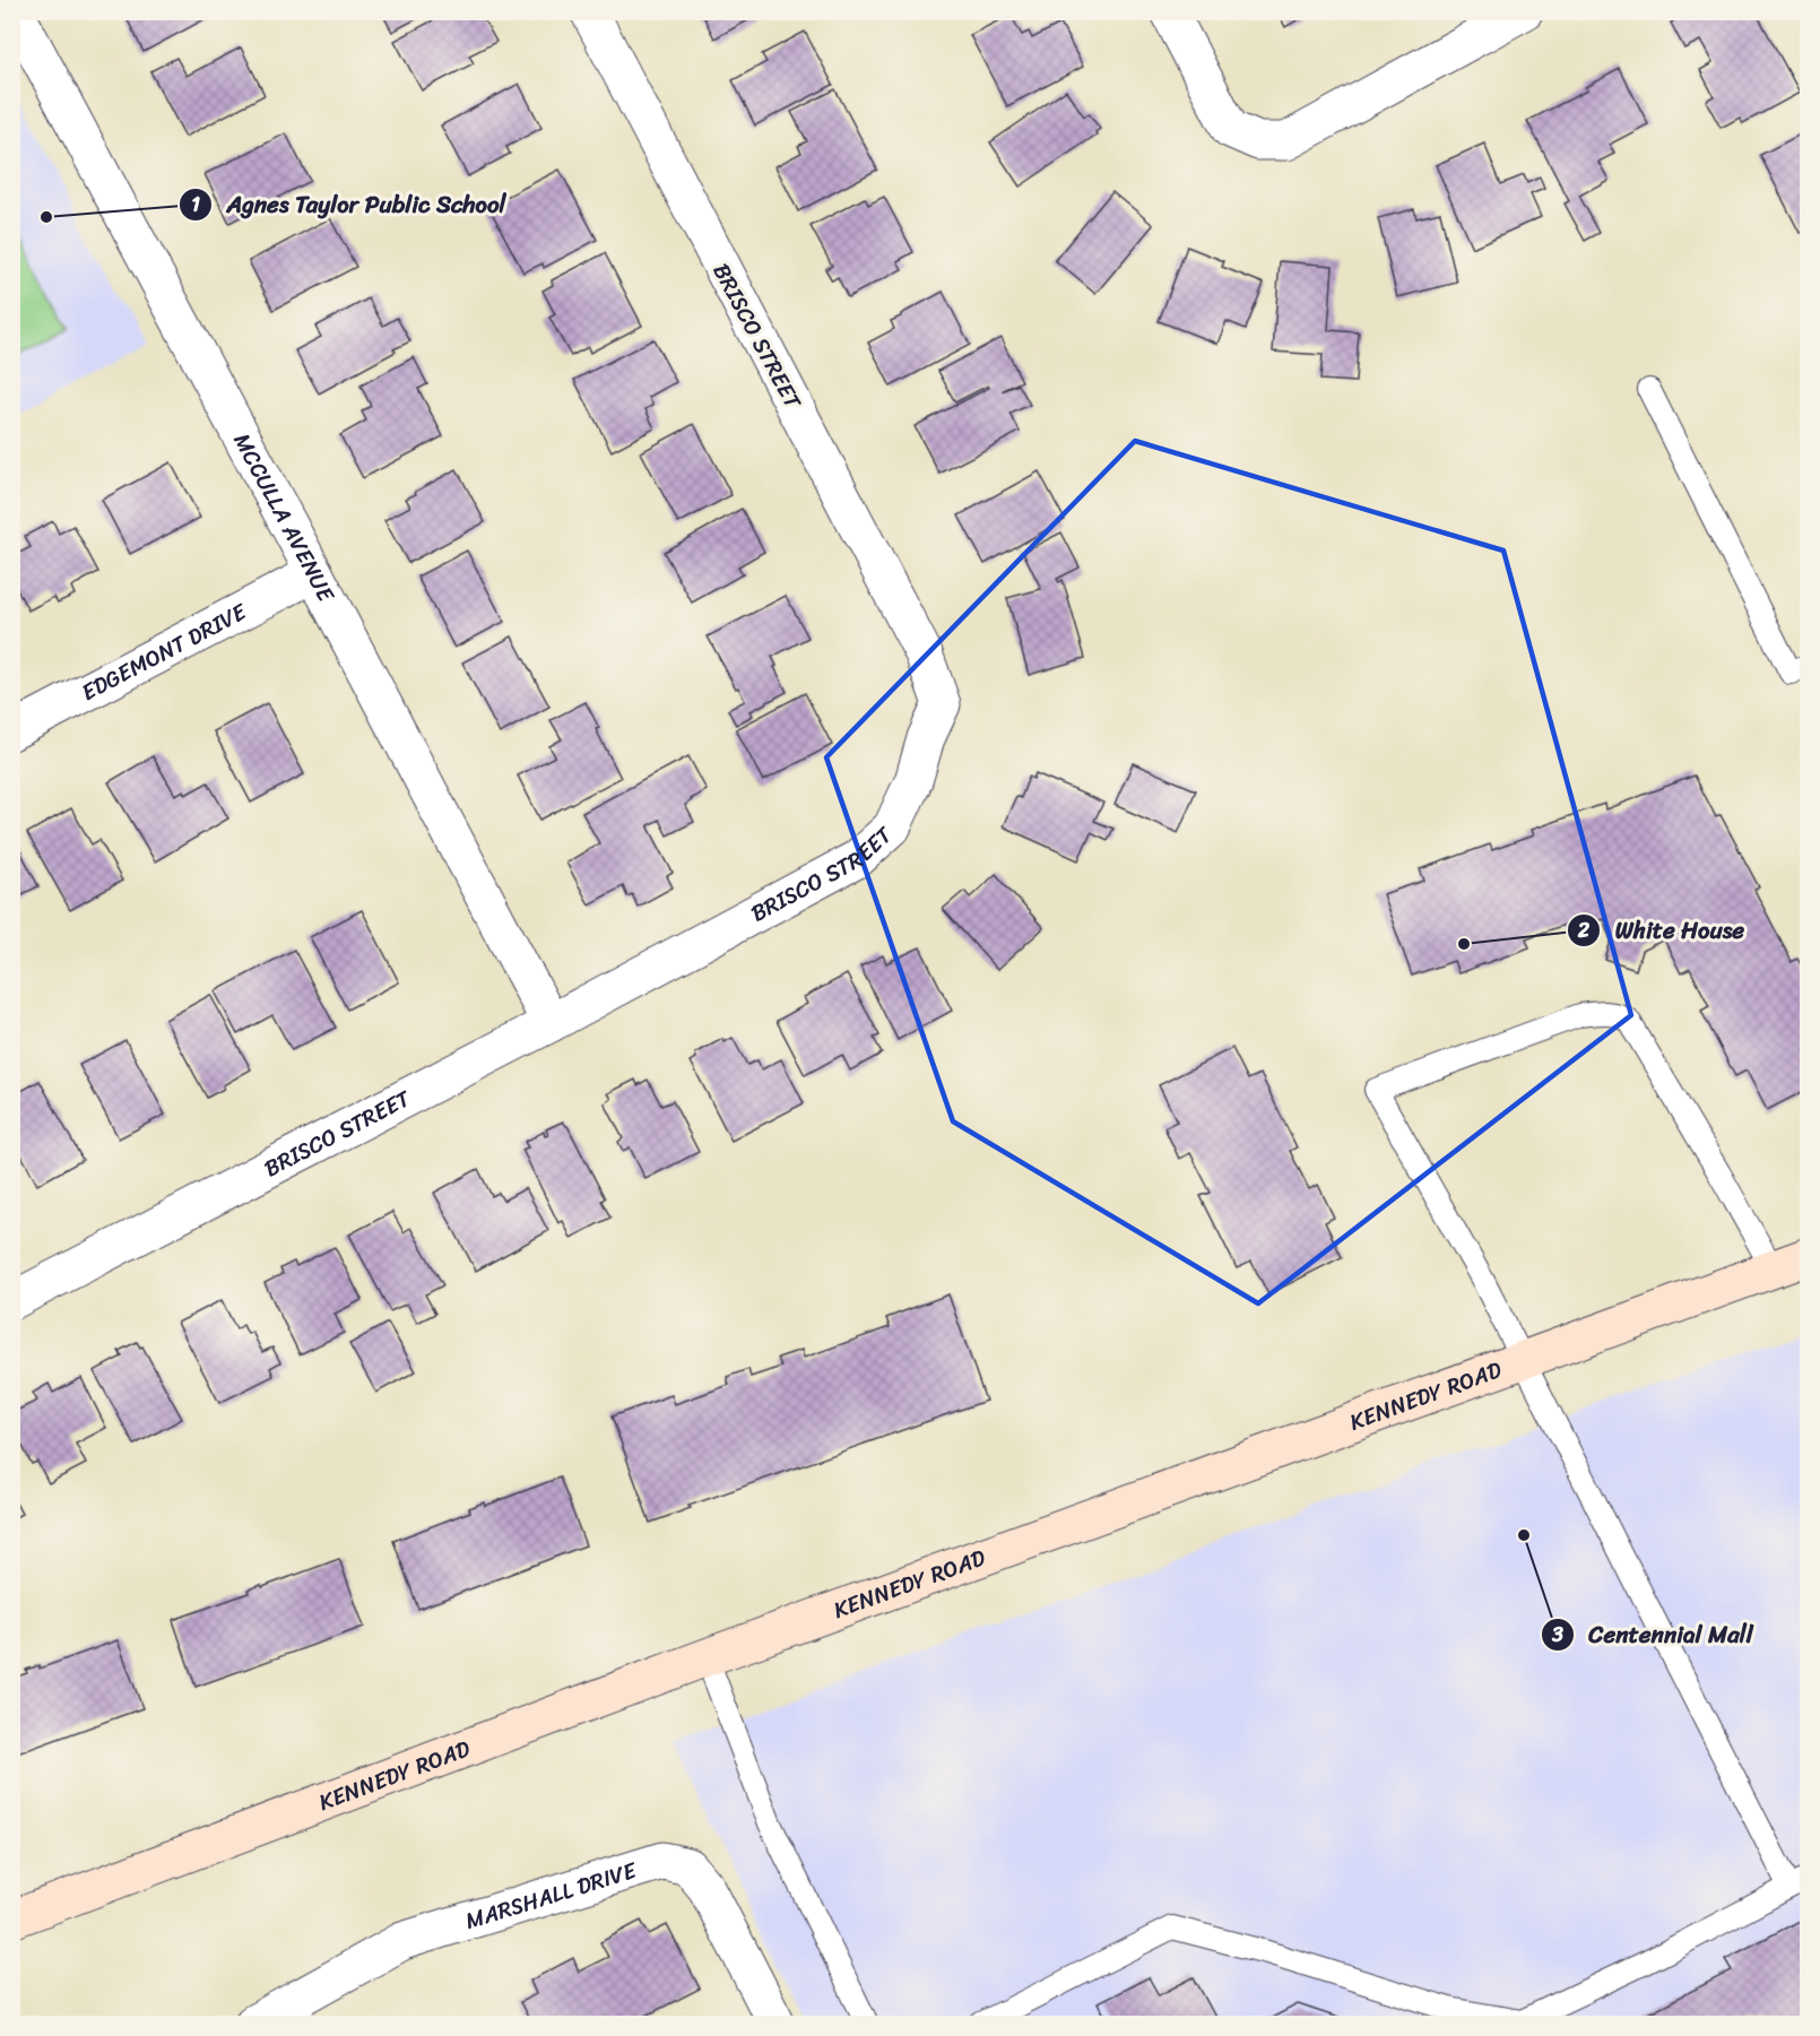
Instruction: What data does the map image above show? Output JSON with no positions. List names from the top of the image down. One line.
{"streets":{"main road":["KENNEDY ROAD"],"street":["BRISCO STREET","MCCULLA AVENUE","EDGEMONT DRIVE","MARSHALL DRIVE"]},"crossings":[["BRISCO STREET","MCCULLA AVENUE"],["MCCULLA AVENUE","EDGEMONT DRIVE"]],"places":["Agnes Taylor Public School","White House","Centennial Mall"]}
